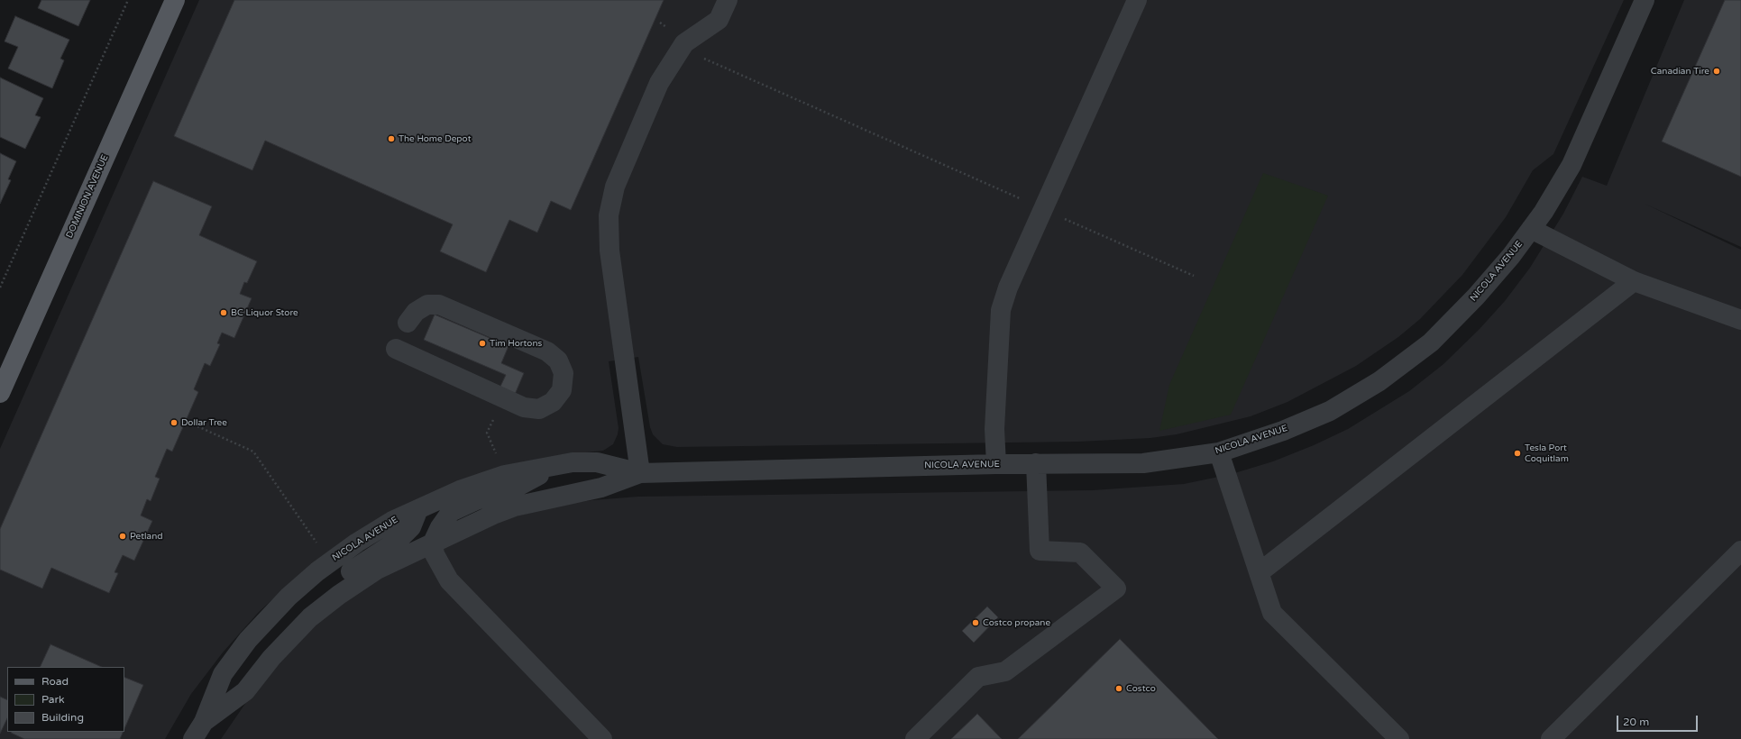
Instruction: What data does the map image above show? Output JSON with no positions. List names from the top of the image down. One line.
{"streets":{"main road":["DOMINION AVENUE"],"street":["NICOLA AVENUE"]},"places":["Canadian Tire","The Home Depot","BC Liquor Store","Tim Hortons","Dollar Tree","Tesla Port Coquitlam","Petland","Costco propane","Costco"],"legend":["Road","Park","Building"],"scale_bar":"20 m"}
